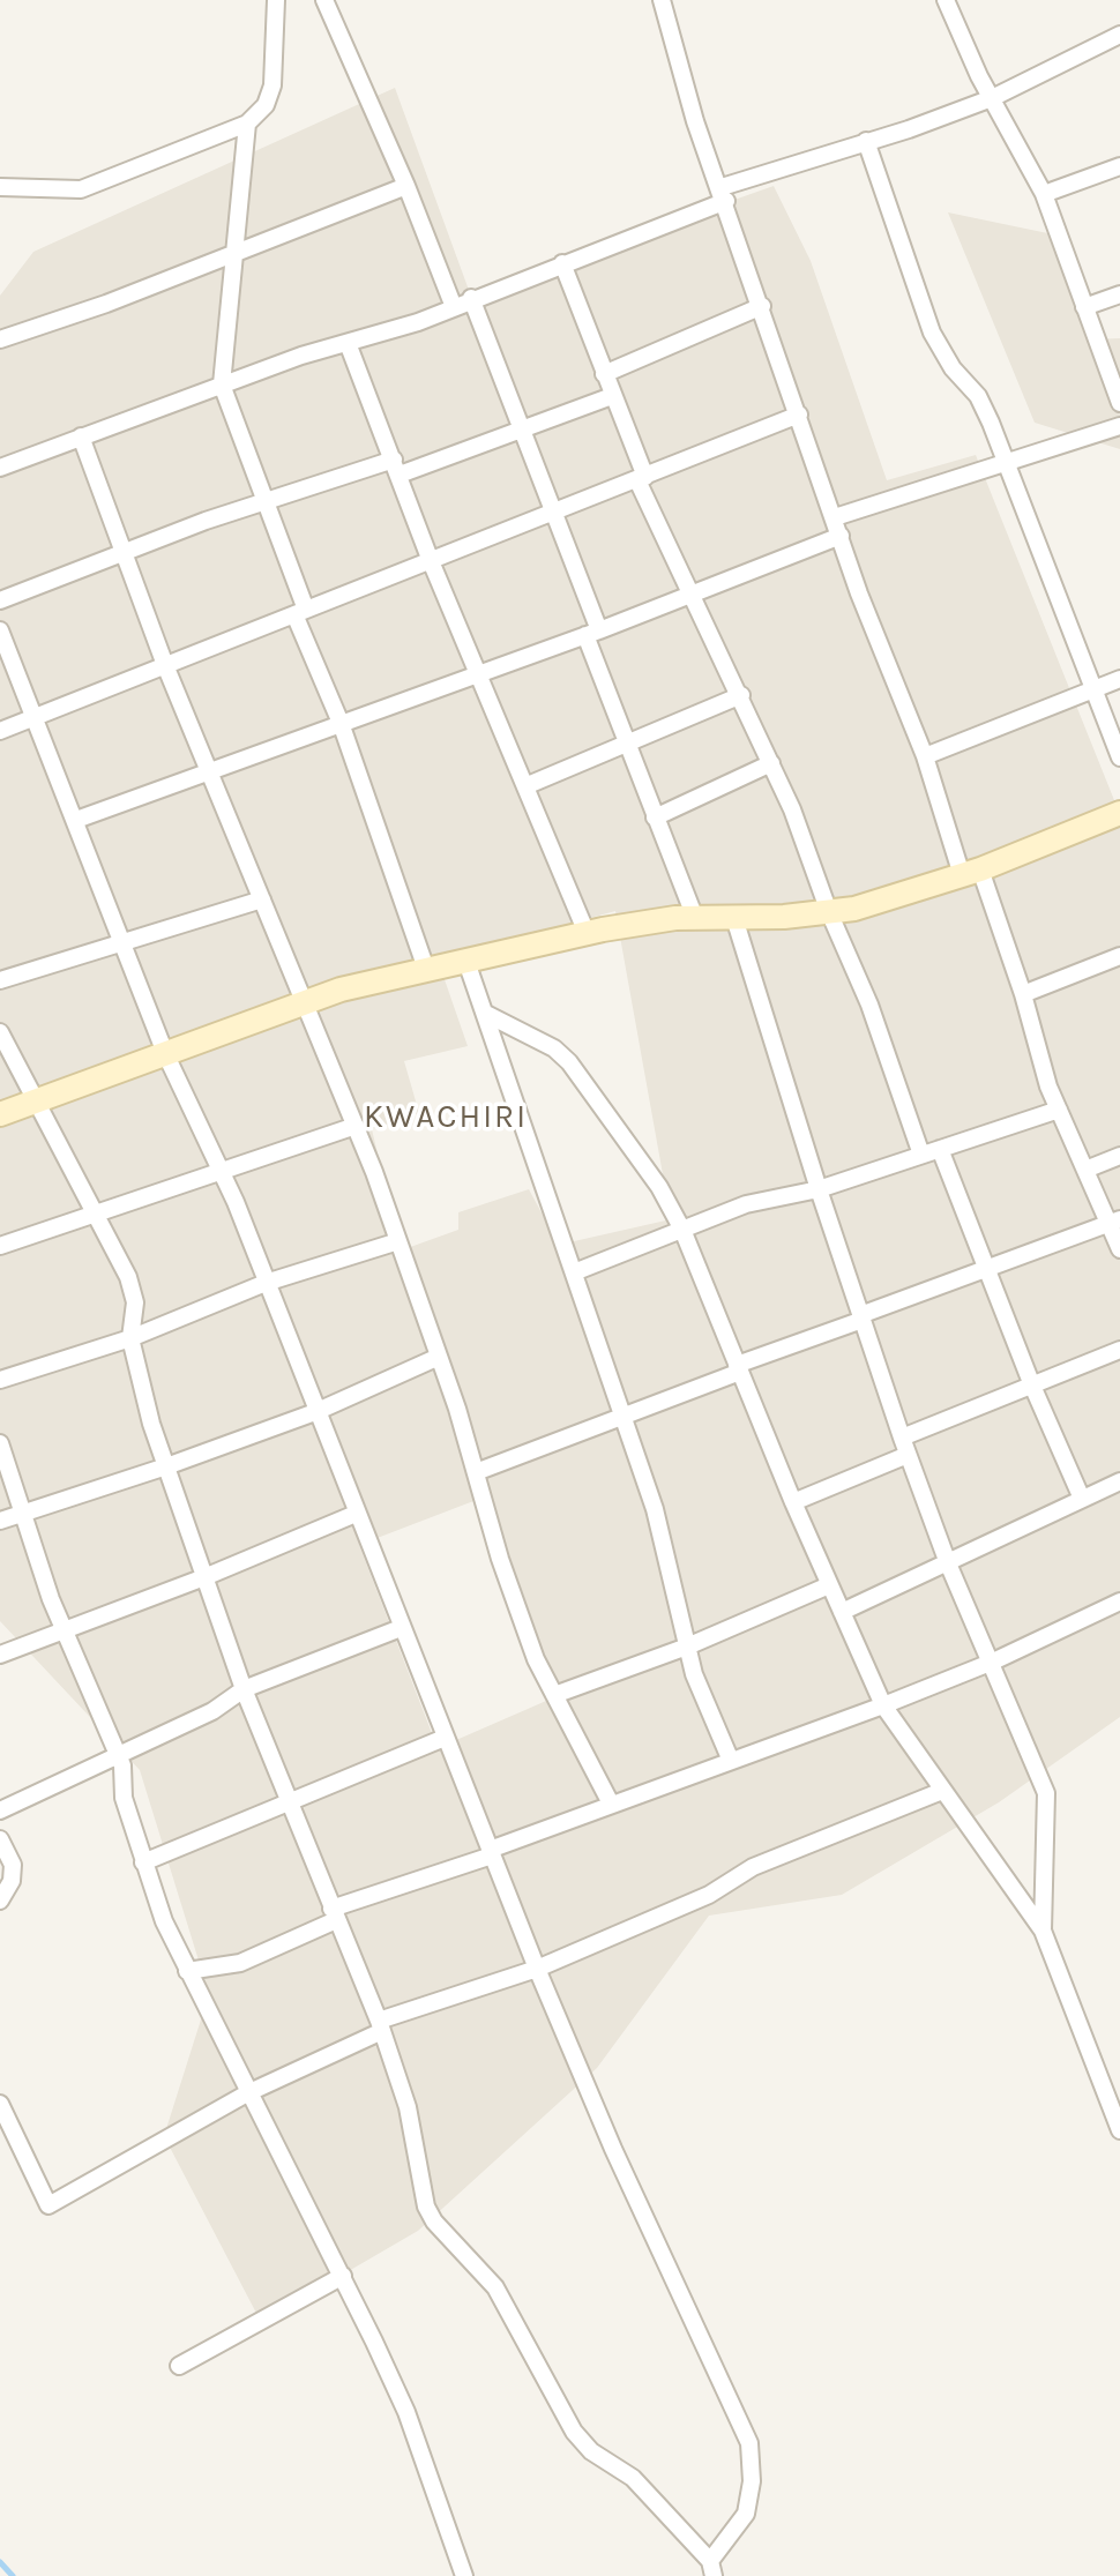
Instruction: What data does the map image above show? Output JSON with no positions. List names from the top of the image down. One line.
{"districts":["KWACHIRI"]}
